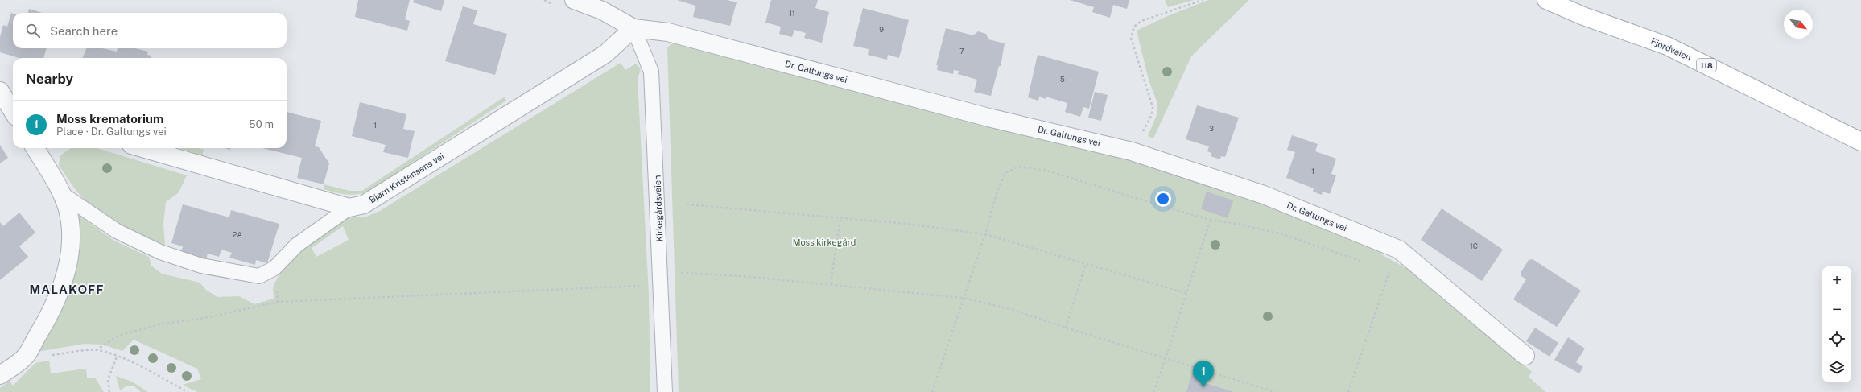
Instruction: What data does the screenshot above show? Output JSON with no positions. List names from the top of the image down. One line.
{"streets":{"main road":["Fjordveien","118"],"street":["Dr. Galtungs vei","Bjørn Kristensens vei"],"lane":["Kirkegårdsveien"]},"crossings":[["Dr. Galtungs vei","Bjørn Kristensens vei"],["Dr. Galtungs vei","Kirkegårdsveien"],["Bjørn Kristensens vei","Kirkegårdsveien"]],"districts":["MALAKOFF"],"parks":["Moss kirkegård"],"house_numbers":["11","9","7","5","1","3","1","2A","1C"],"north":"bottom right","page":{"search":"Search here","heading":"Nearby","list":[{"mark":"1","name":"Moss krematorium","note":"Place · Dr. Galtungs vei","value":"50 m"}],"map_buttons":["+","−"],"pins":"1"}}
